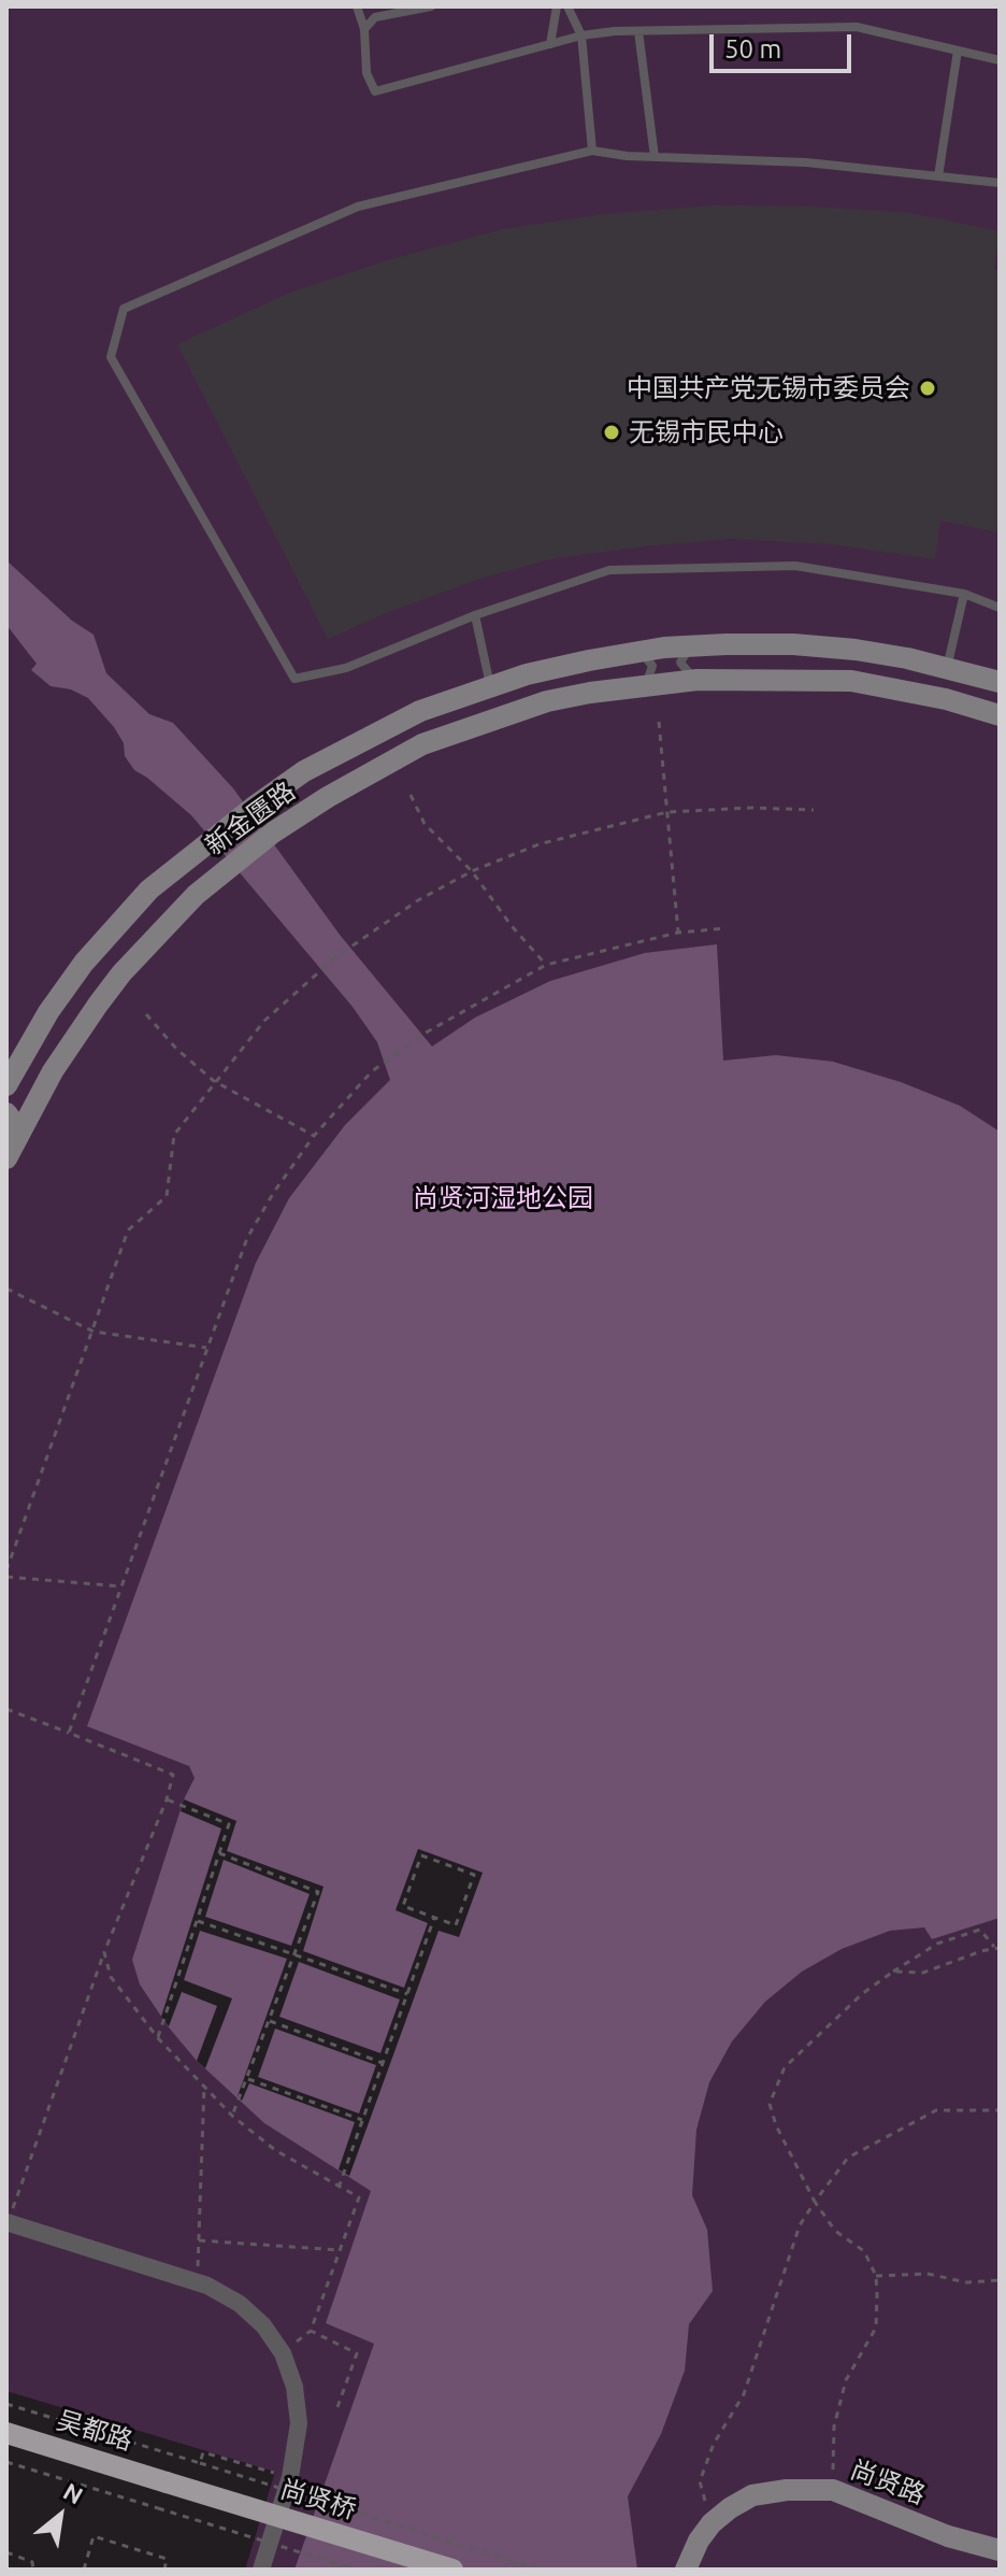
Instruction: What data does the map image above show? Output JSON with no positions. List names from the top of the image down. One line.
{"streets":{"main road":["吴都路","尚贤桥"],"street":["新金匮路","尚贤路"]},"crossings":[["吴都路","尚贤桥"]],"parks":["尚贤河湿地公园"],"places":["中国共产党无锡市委员会","无锡市民中心"],"scale_bar":"50 m","north":"top right"}
